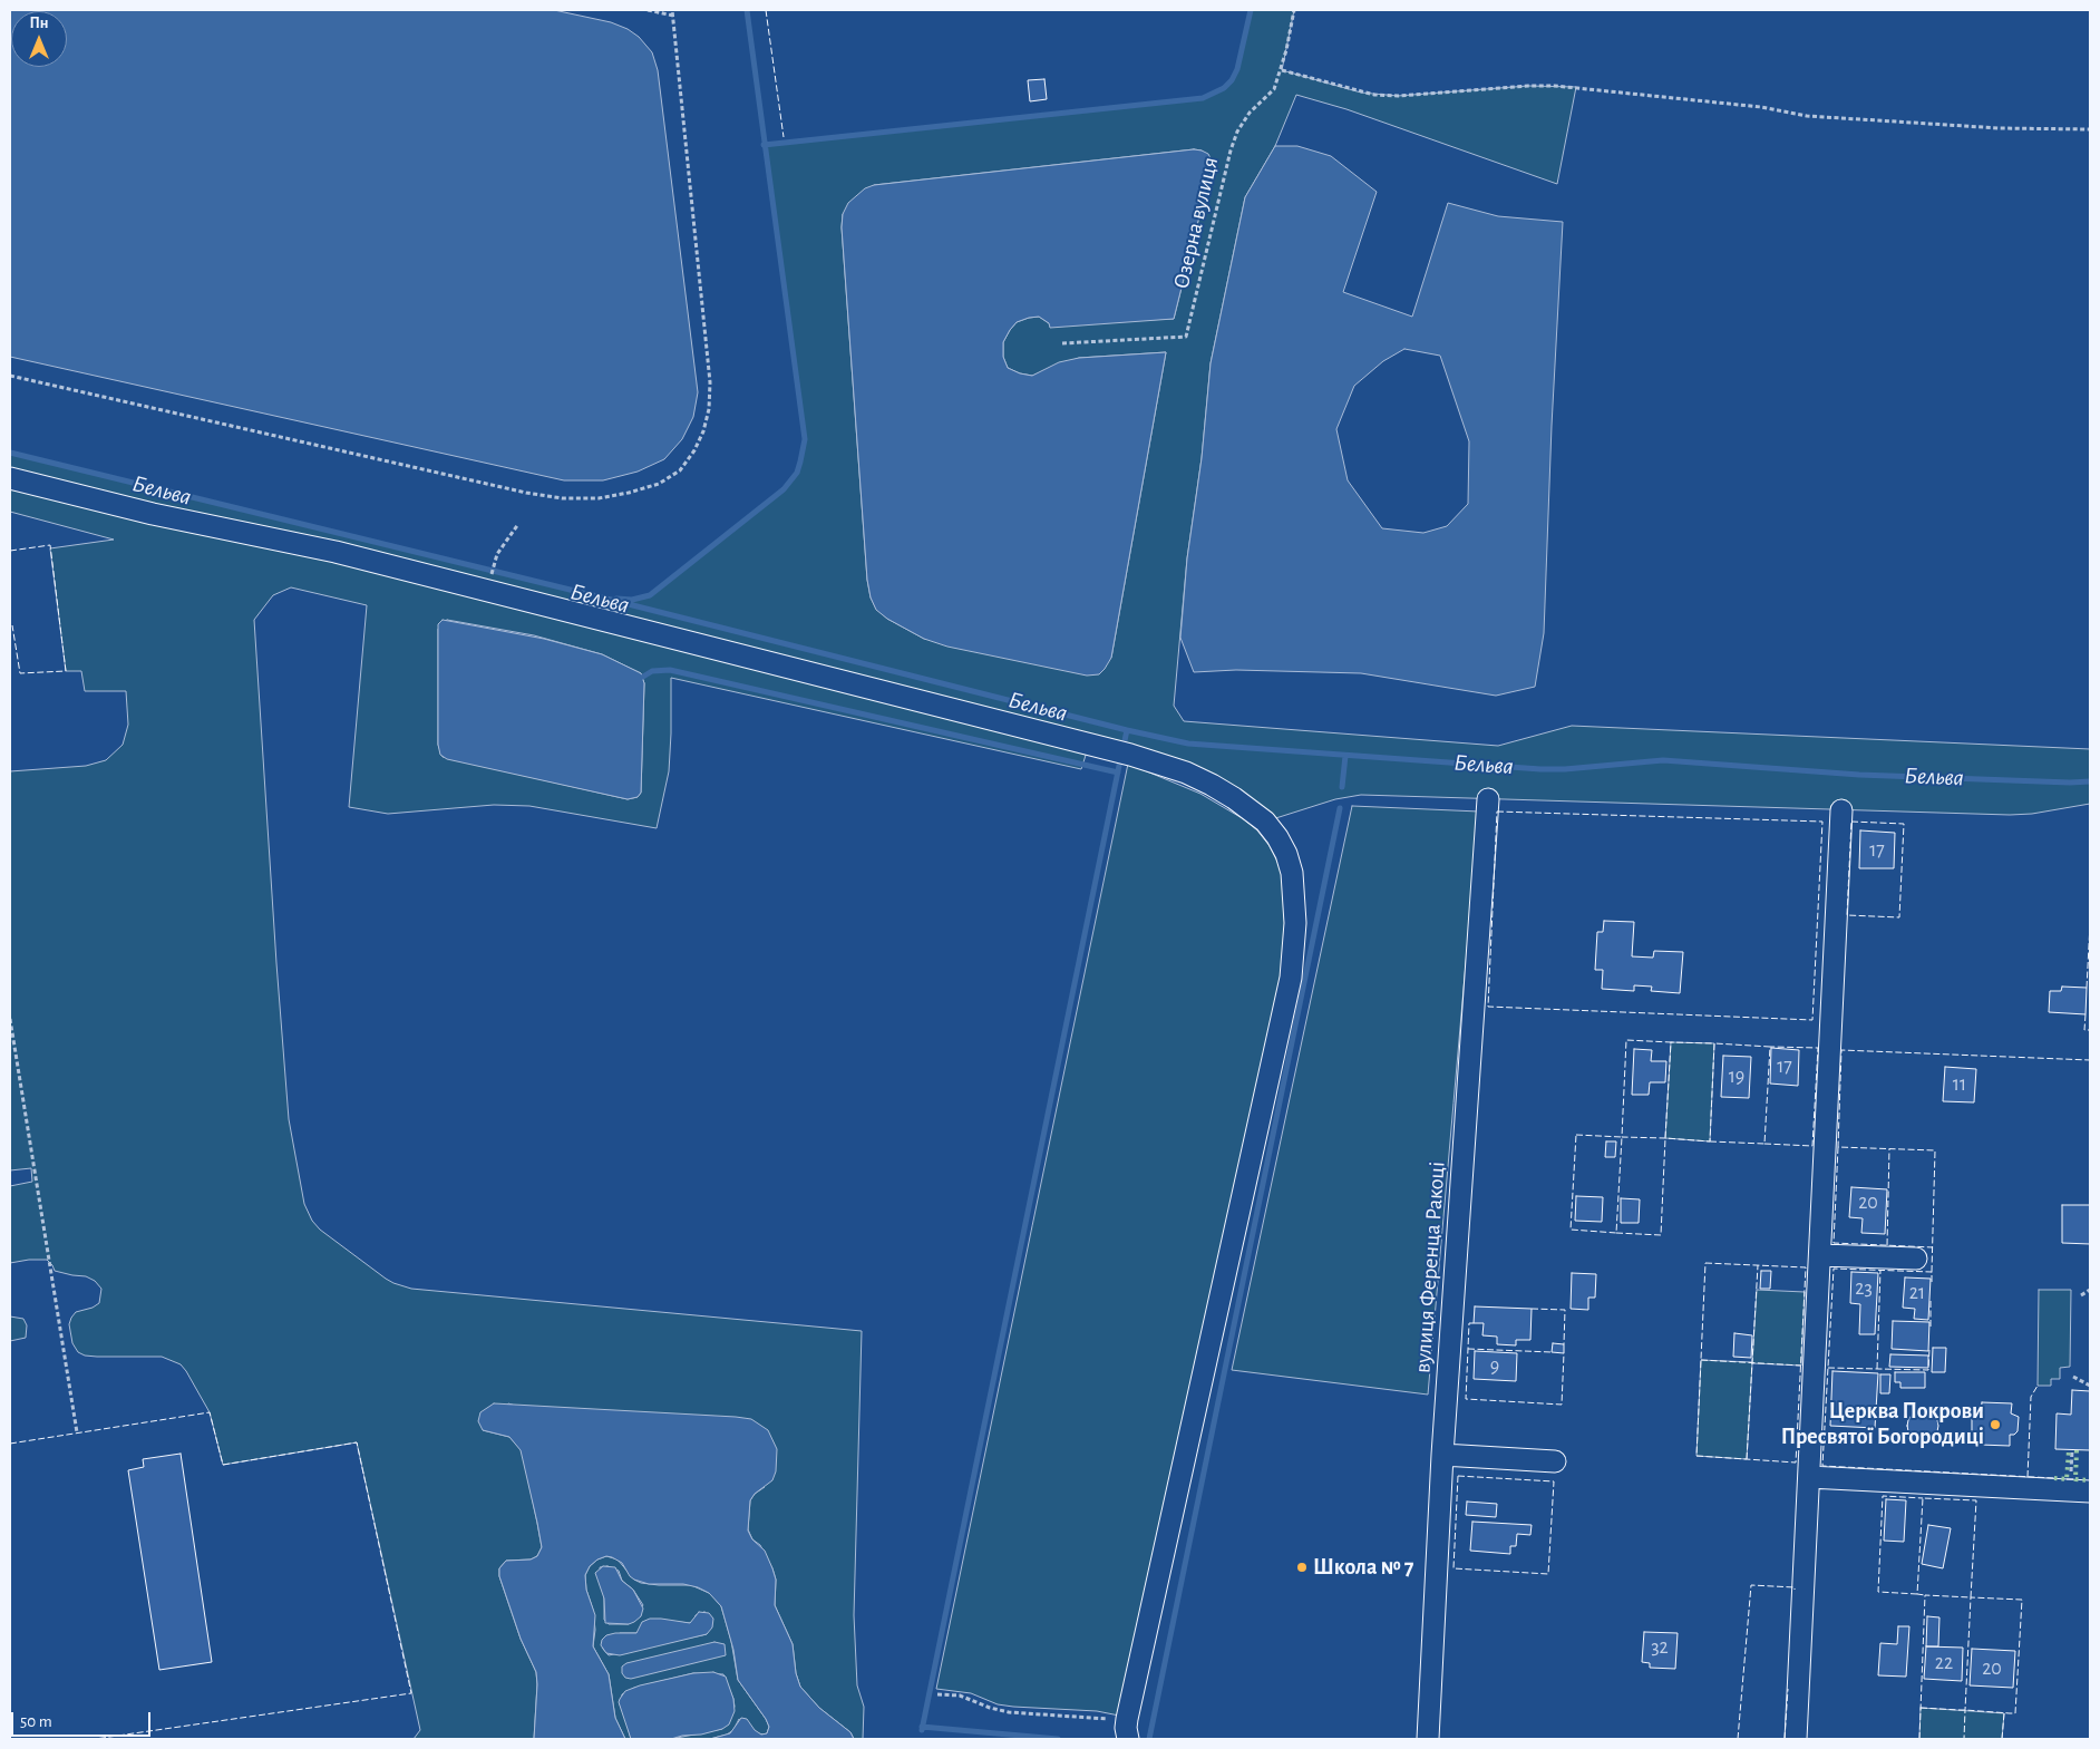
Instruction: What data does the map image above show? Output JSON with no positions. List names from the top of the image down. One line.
{"streets":{"street":["вулиця Ференца Ракоці"],"path":["Озерна вулиця"]},"water":["Бельва"],"places":["Церква Покрови Пресвятої Богородиці","Школа № 7"],"house_numbers":["17","17","19","11","20","23","21","9","32","22","20"],"scale_bar":"50 m","north":"top"}
